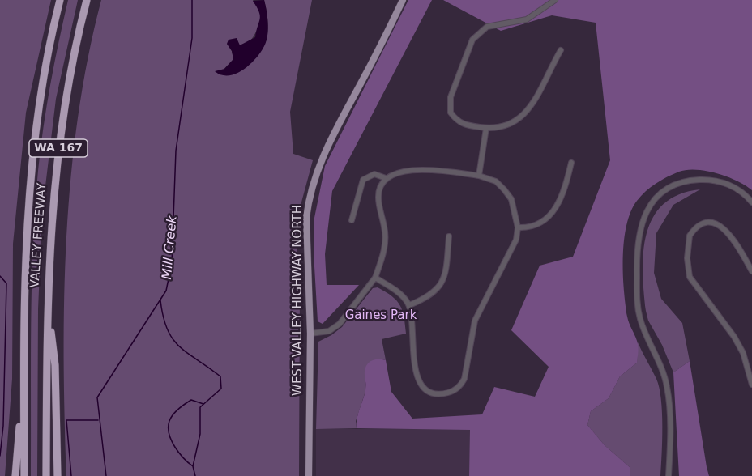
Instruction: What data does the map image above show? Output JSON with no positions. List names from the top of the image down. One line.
{"streets":{"highway":["WA 167","VALLEY FREEWAY"],"main road":["WEST VALLEY HIGHWAY NORTH"]},"water":["Mill Creek"],"parks":["Gaines Park"]}
